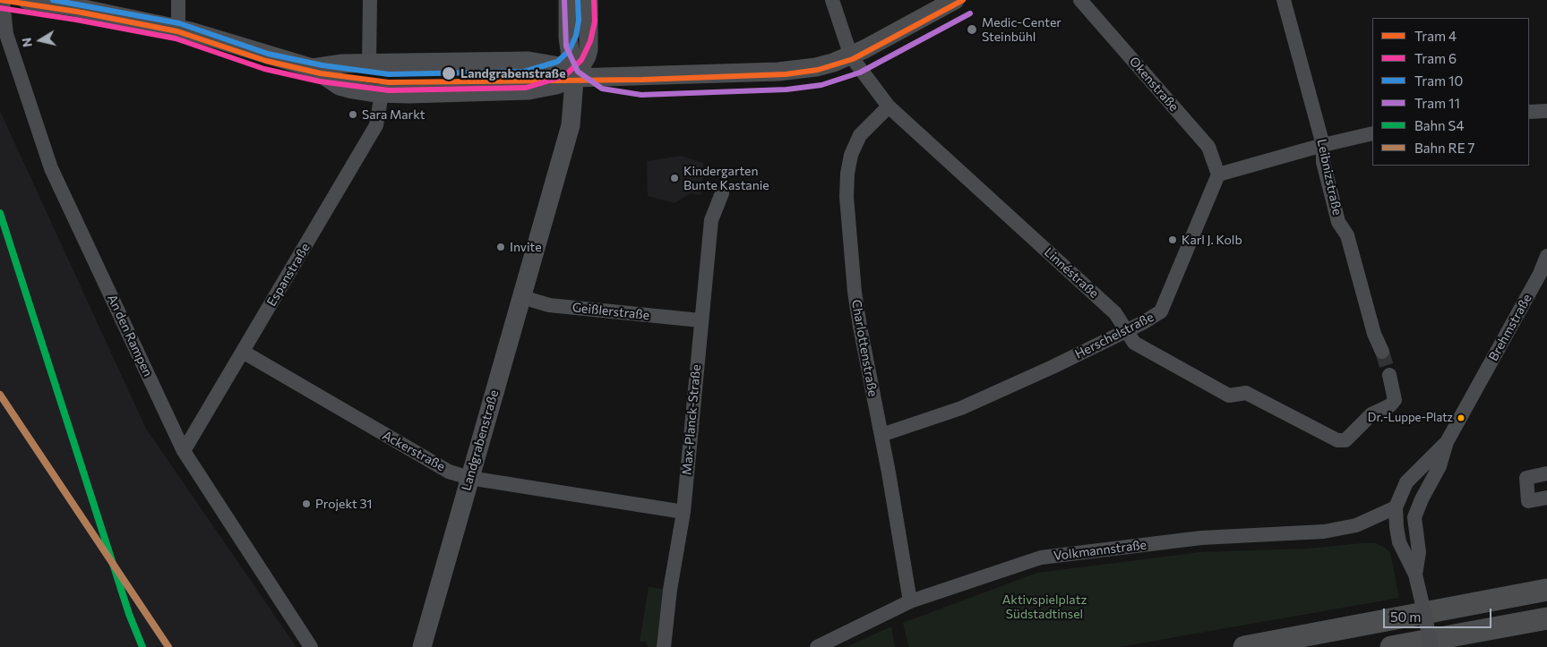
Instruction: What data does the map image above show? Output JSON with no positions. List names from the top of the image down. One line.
{"streets":{"main road":["Landgrabenstraße"],"street":["Okenstraße","Leibnizstraße","Linnéstraße","Espanstraße","Geißlerstraße","Brehmstraße","An den Rampen","Herschelstraße","Charlottenstraße","Max-Planck-Straße","Ackerstraße","Volkmannstraße"]},"crossings":[["Okenstraße","Herschelstraße"],["Linnéstraße","Herschelstraße"],["Linnéstraße","Charlottenstraße"],["Espanstraße","An den Rampen"],["Espanstraße","Ackerstraße"],["Geißlerstraße","Max-Planck-Straße"],["Geißlerstraße","Landgrabenstraße"],["Herschelstraße","Charlottenstraße"],["Charlottenstraße","Volkmannstraße"],["Max-Planck-Straße","Ackerstraße"],["Landgrabenstraße","Ackerstraße"]],"parks":["Aktivspielplatz Südstadtinsel"],"places":["Medic-Center Steinbühl","Landgrabenstraße","Sara Markt","Kindergarten Bunte Kastanie","Karl J. Kolb","Invite","Dr.-Luppe-Platz","Projekt 31"],"lines":["tram line 4","tram line 6","tram line 10","tram line 11","rail line S4"],"legend":["Tram 4","Tram 6","Tram 10","Tram 11","Bahn S4","Bahn RE 7"],"scale_bar":"50 m","north":"left"}
